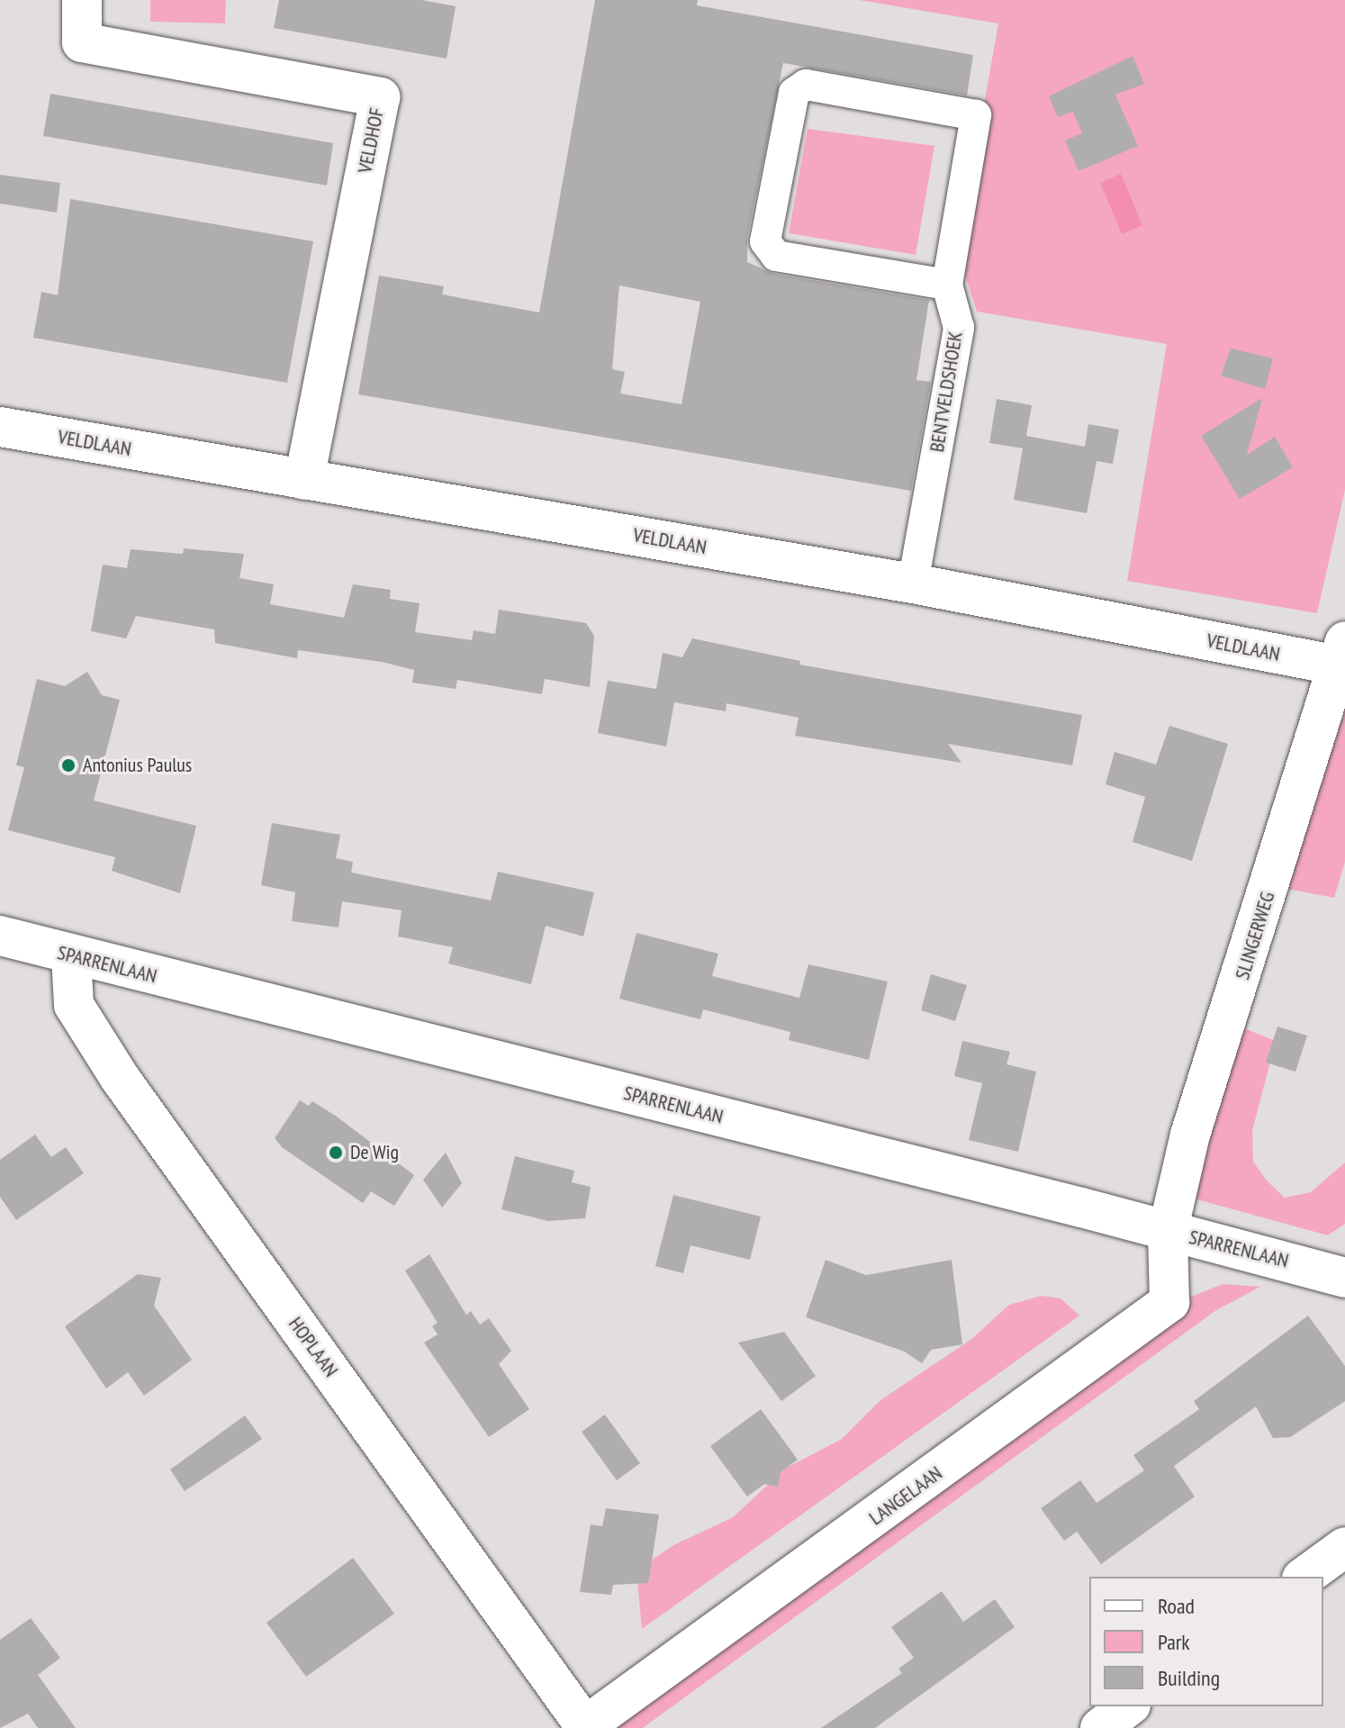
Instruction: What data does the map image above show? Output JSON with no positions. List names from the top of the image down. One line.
{"streets":{"street":["VELDHOF","BENTVELDSHOEK","VELDLAAN","SLINGERWEG","SPARRENLAAN","HOPLAAN","LANGELAAN"]},"crossings":[["VELDHOF","VELDLAAN"],["BENTVELDSHOEK","VELDLAAN"],["VELDLAAN","SLINGERWEG"],["SLINGERWEG","SPARRENLAAN"],["SLINGERWEG","LANGELAAN"],["SPARRENLAAN","HOPLAAN"],["SPARRENLAAN","LANGELAAN"],["HOPLAAN","LANGELAAN"]],"places":["Antonius Paulus","De Wig"],"legend":["Road","Park","Building"]}
